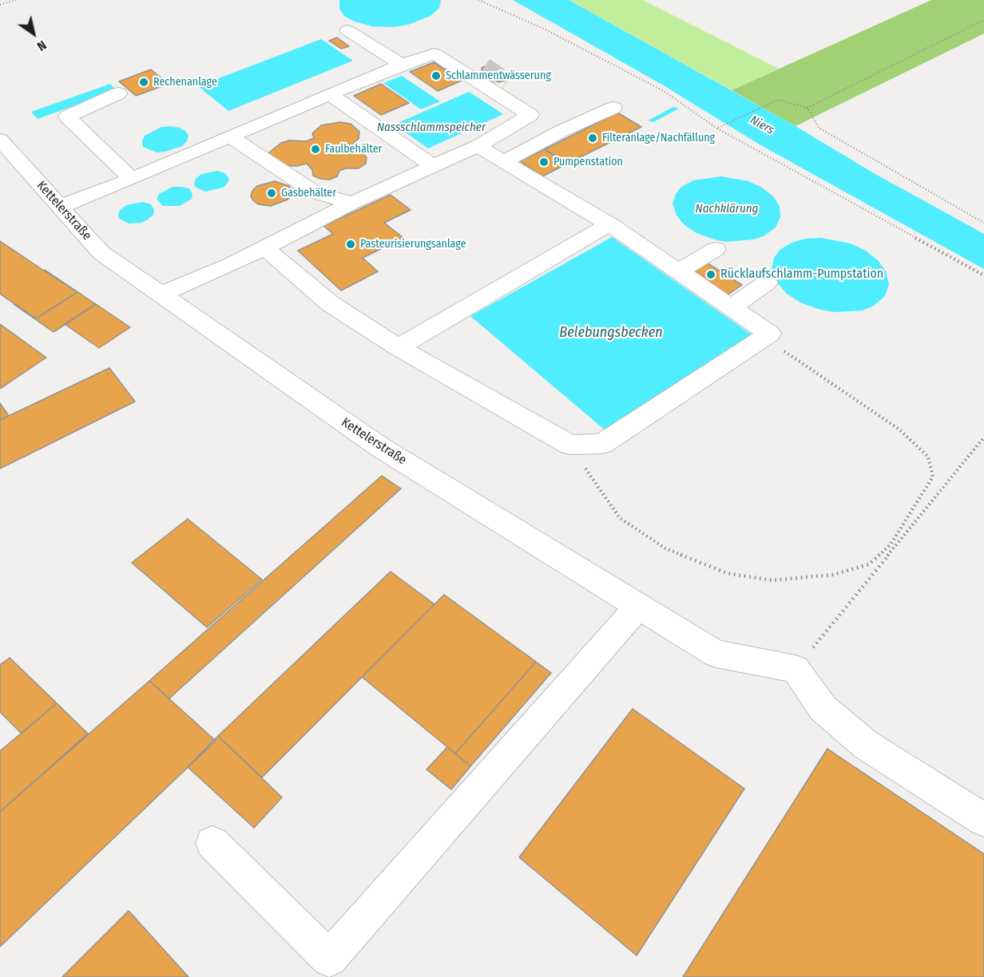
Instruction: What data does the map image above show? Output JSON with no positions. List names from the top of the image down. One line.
{"streets":{"street":["Kettelerstraße"]},"water":["Niers","Nassschlammspeicher","Nachklärung","Belebungsbecken"],"places":["Schlammentwässerung","Rechenanlage","Filteranlage/Nachfällung","Faulbehälter","Pumpenstation","Gasbehälter","Pasteurisierungsanlage","Rücklaufschlamm-Pumpstation"],"north":"bottom right"}
